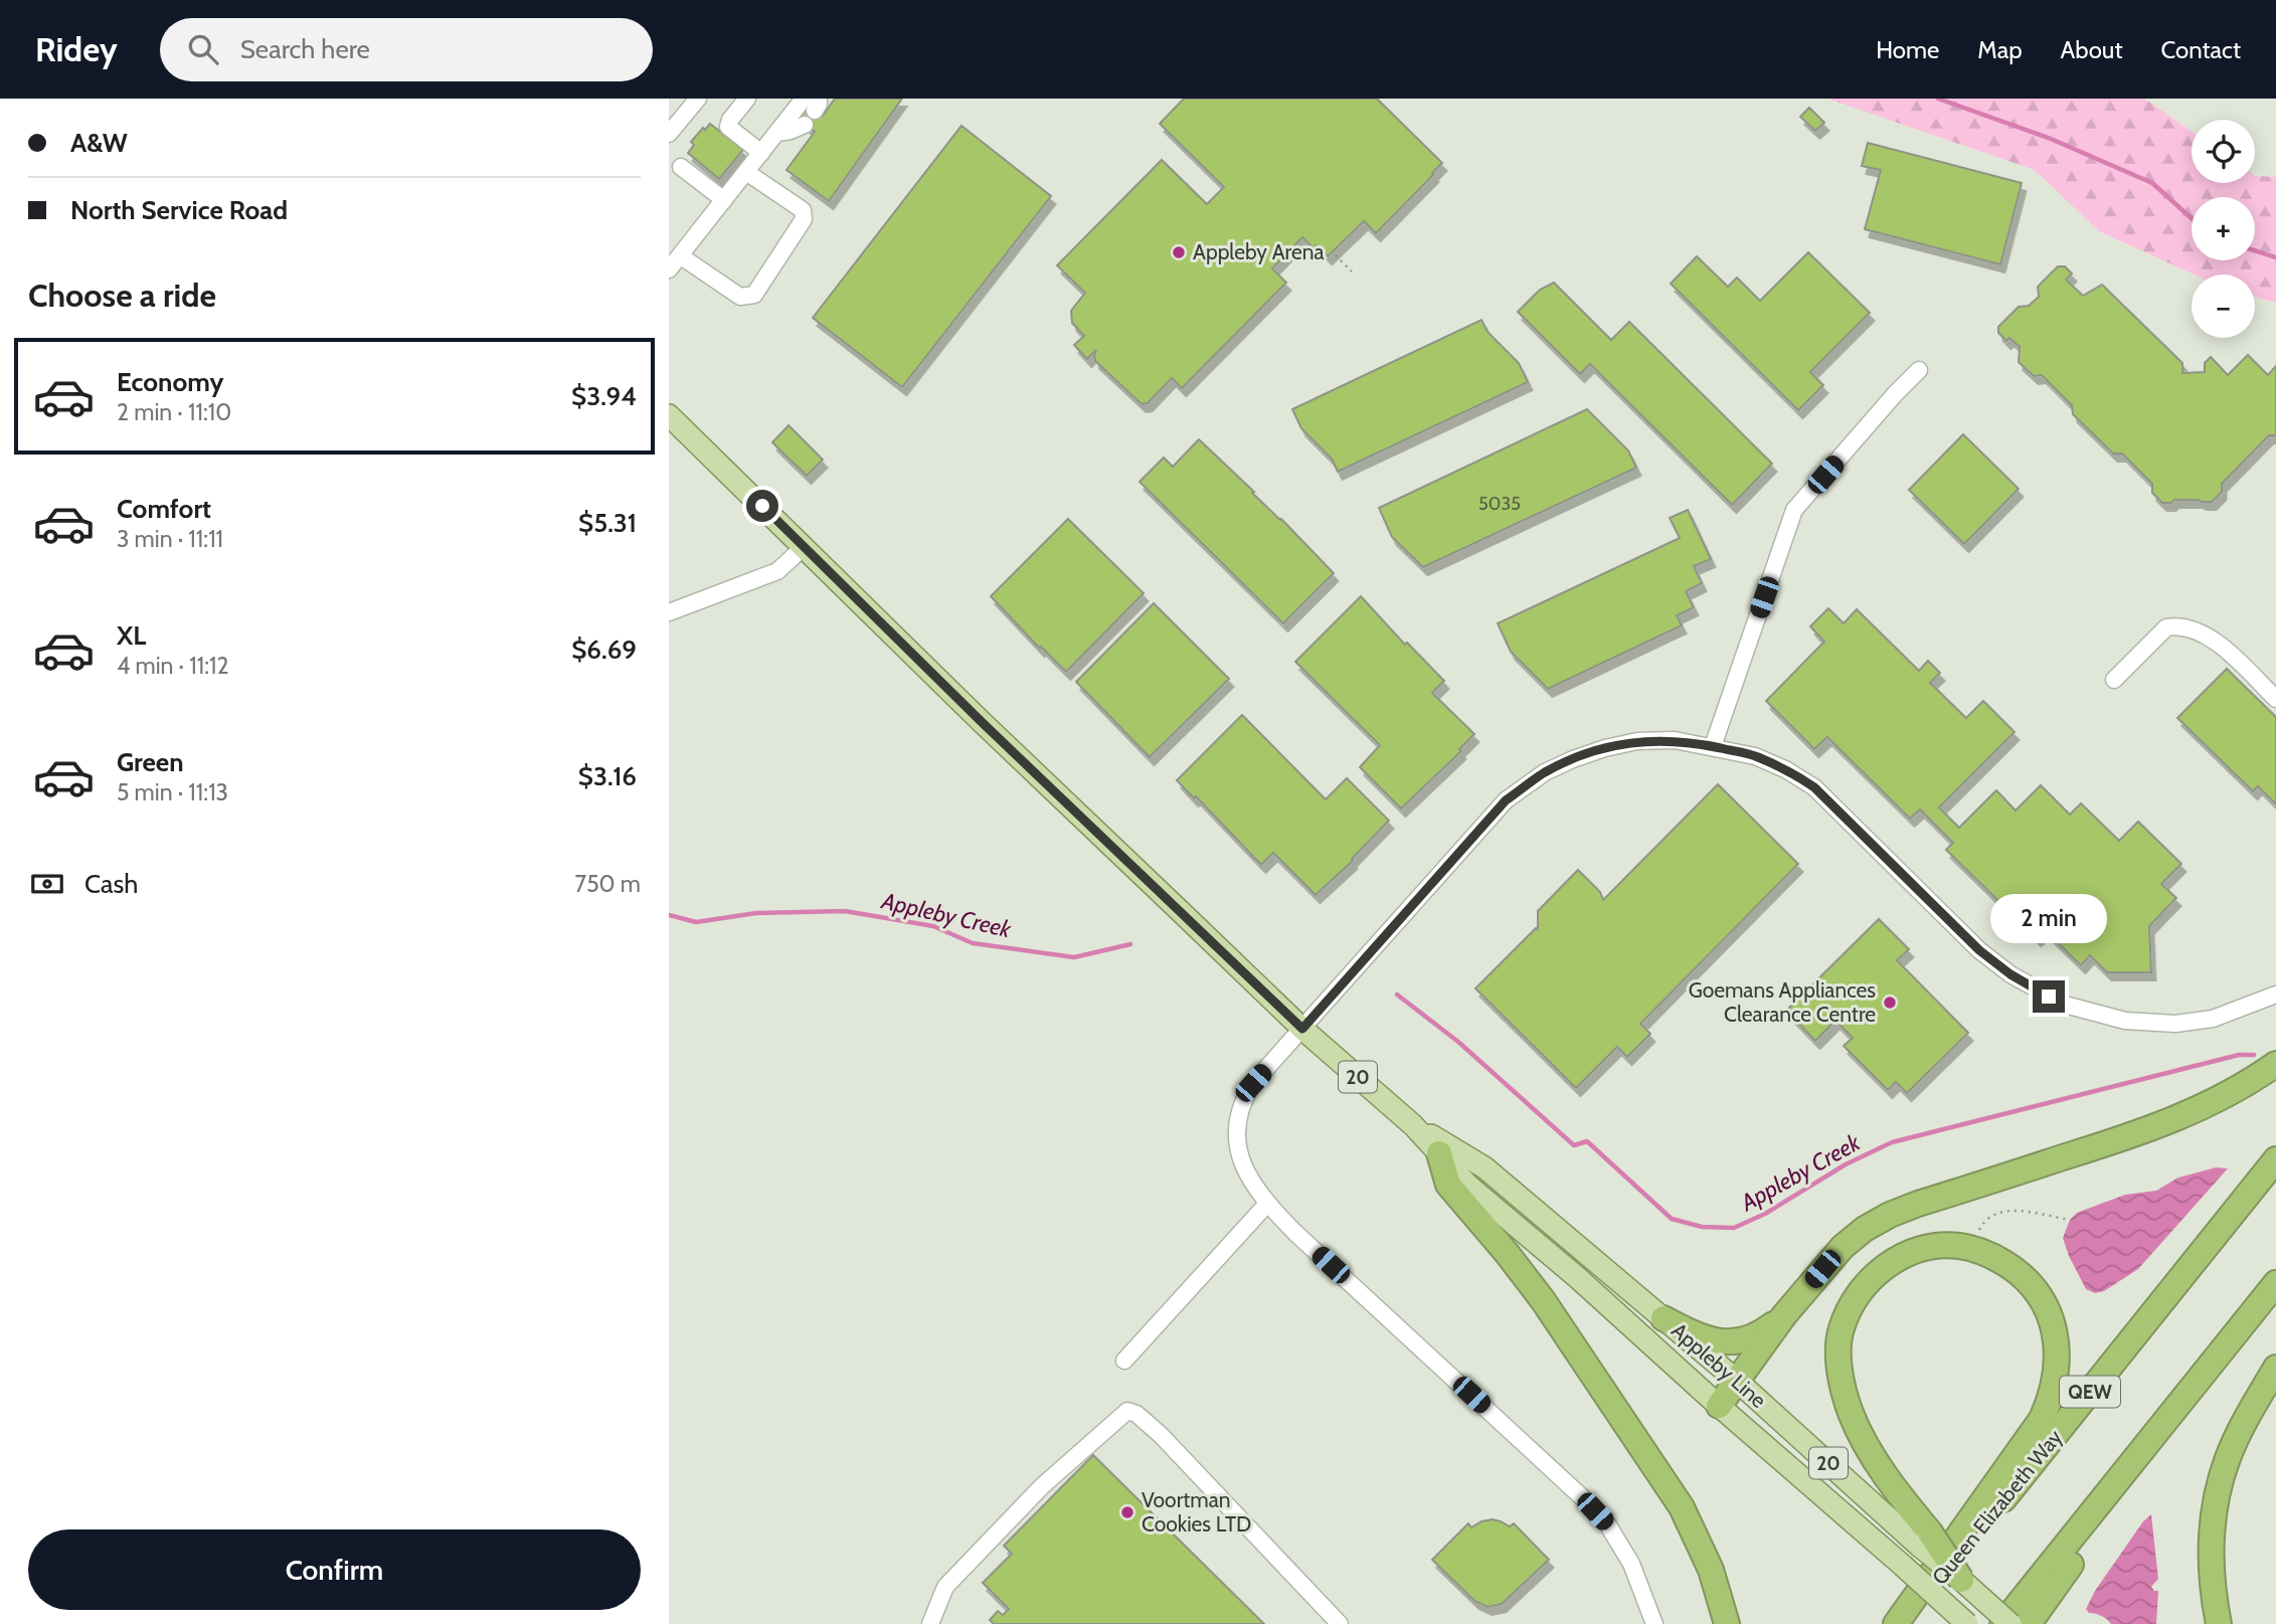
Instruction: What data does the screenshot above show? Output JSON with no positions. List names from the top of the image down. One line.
{"streets":{"highway":["QEW","Queen Elizabeth Way"],"main road":["20","Appleby Line"]},"water":["Appleby Creek"],"places":["Appleby Arena","Goemans Appliances Clearance Centre","Voortman Cookies LTD"],"house_numbers":["5035"],"page":{"header":"Ridey","search":"Search here","nav":["Home","Map","About","Contact"],"banner":["A&W","North Service Road"],"map_buttons":["+","−"],"heading":"Choose a ride","list":[{"name":"Economy","note":"2 min · 11:10","value":"$3.94"},{"name":"Comfort","note":"3 min · 11:11","value":"$5.31"},{"name":"XL","note":"4 min · 11:12","value":"$6.69"},{"name":"Green","note":"5 min · 11:13","value":"$3.16"}],"pay":["Cash","750 m"],"bubble":"2 min","buttons":"Confirm"}}
